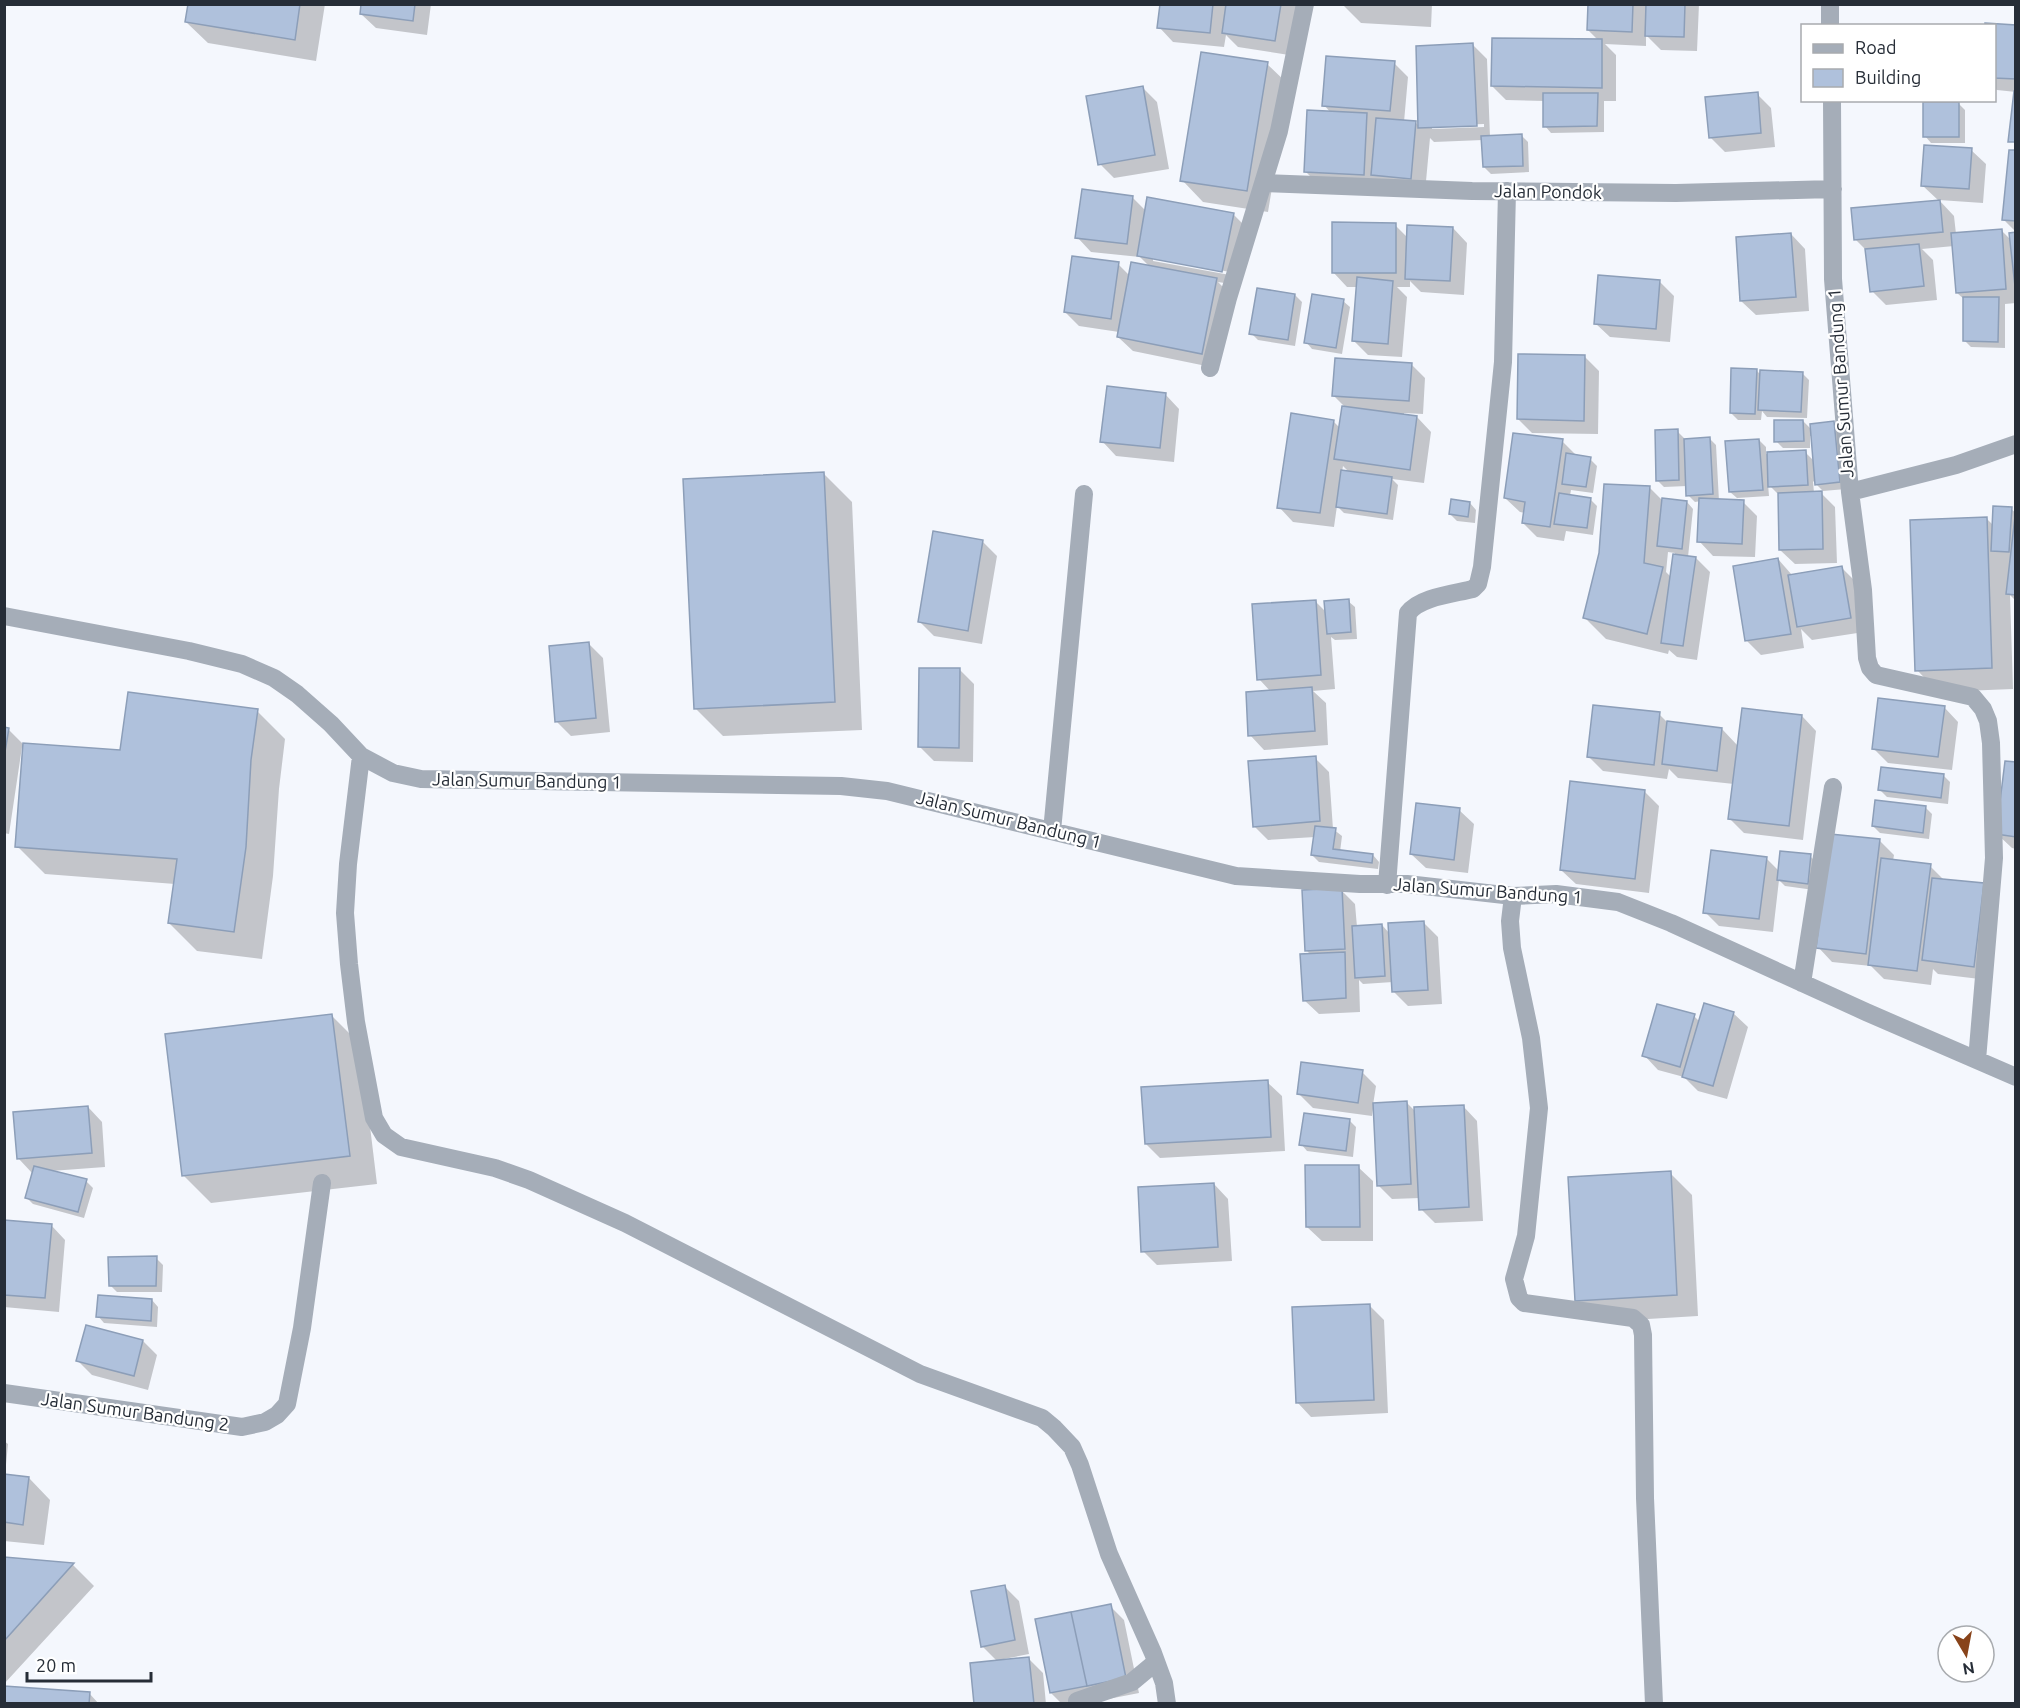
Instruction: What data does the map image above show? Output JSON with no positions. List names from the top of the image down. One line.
{"streets":{"street":["Jalan Pondok","Jalan Sumur Bandung 1","Jalan Sumur Bandung 2"]},"crossings":[["Jalan Pondok","Jalan Sumur Bandung 1"]],"legend":["Road","Building"],"scale_bar":"20 m","north":"bottom"}
